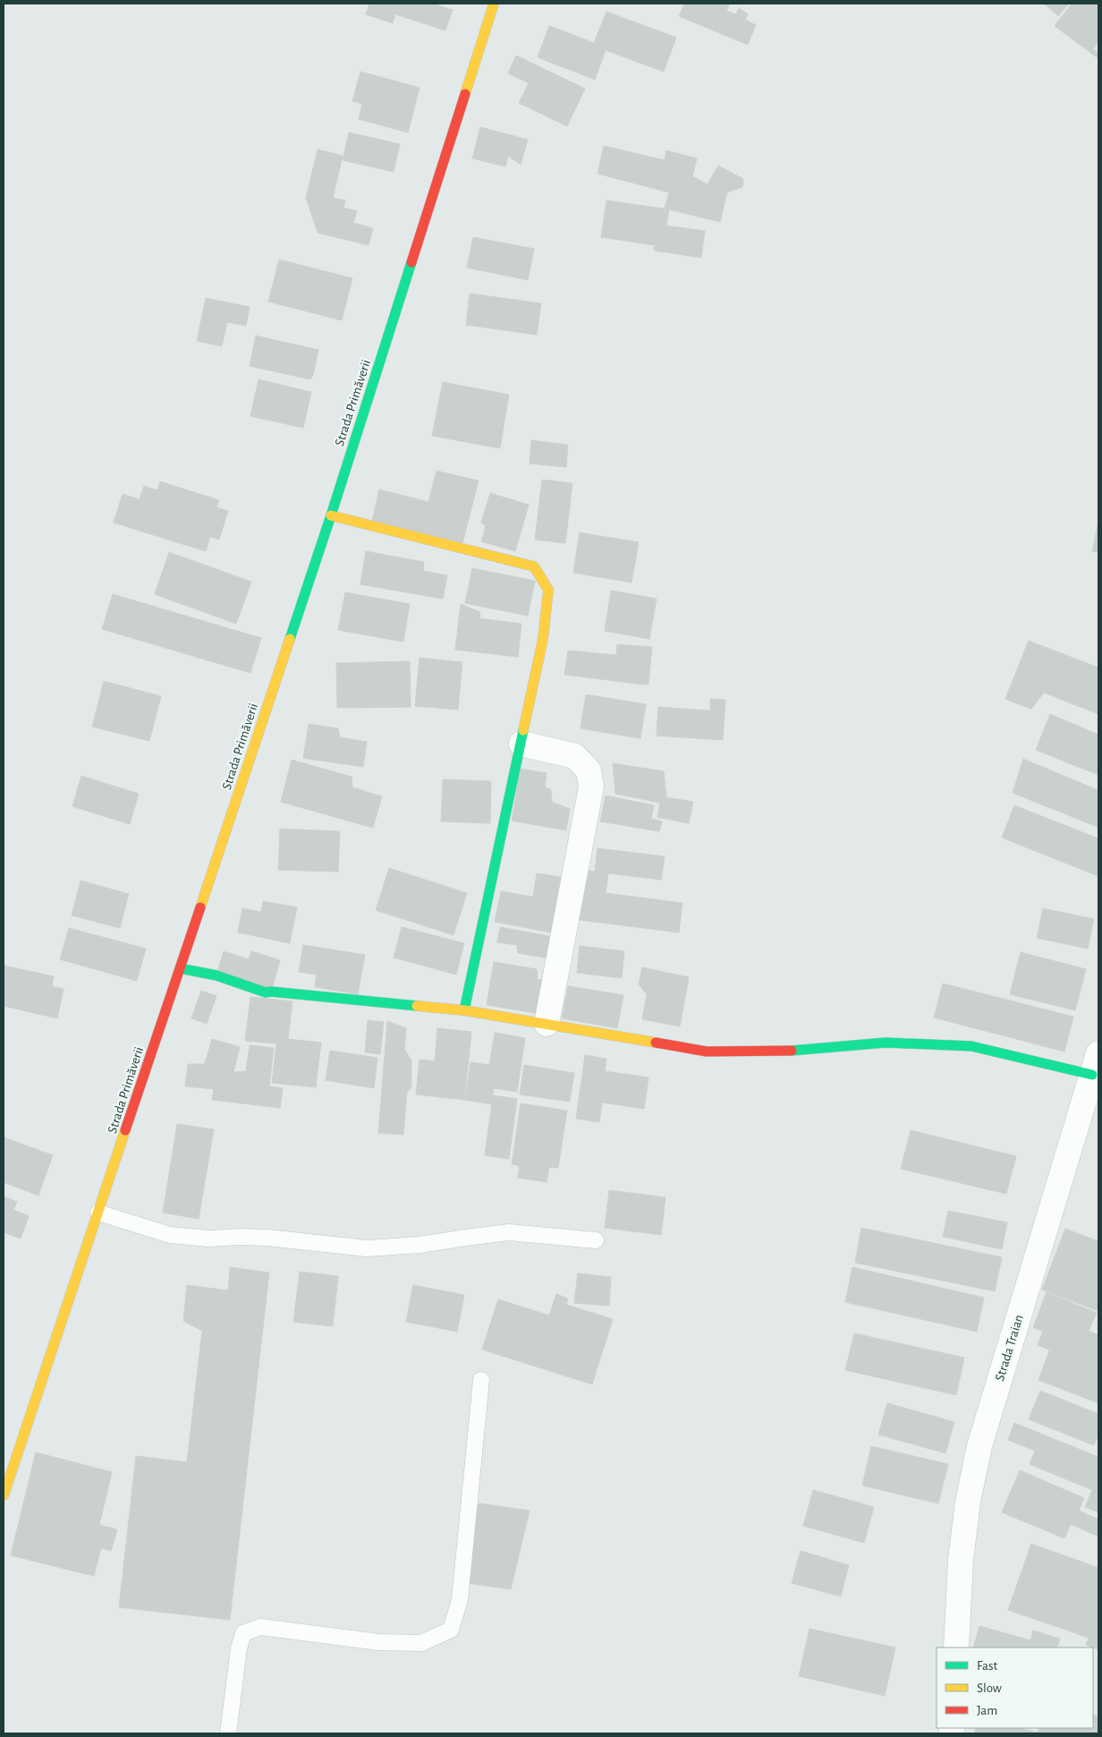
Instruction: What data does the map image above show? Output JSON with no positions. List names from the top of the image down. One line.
{"streets":{"street":["Strada Primăverii","Strada Traian"]},"legend":["Fast","Slow","Jam"]}
